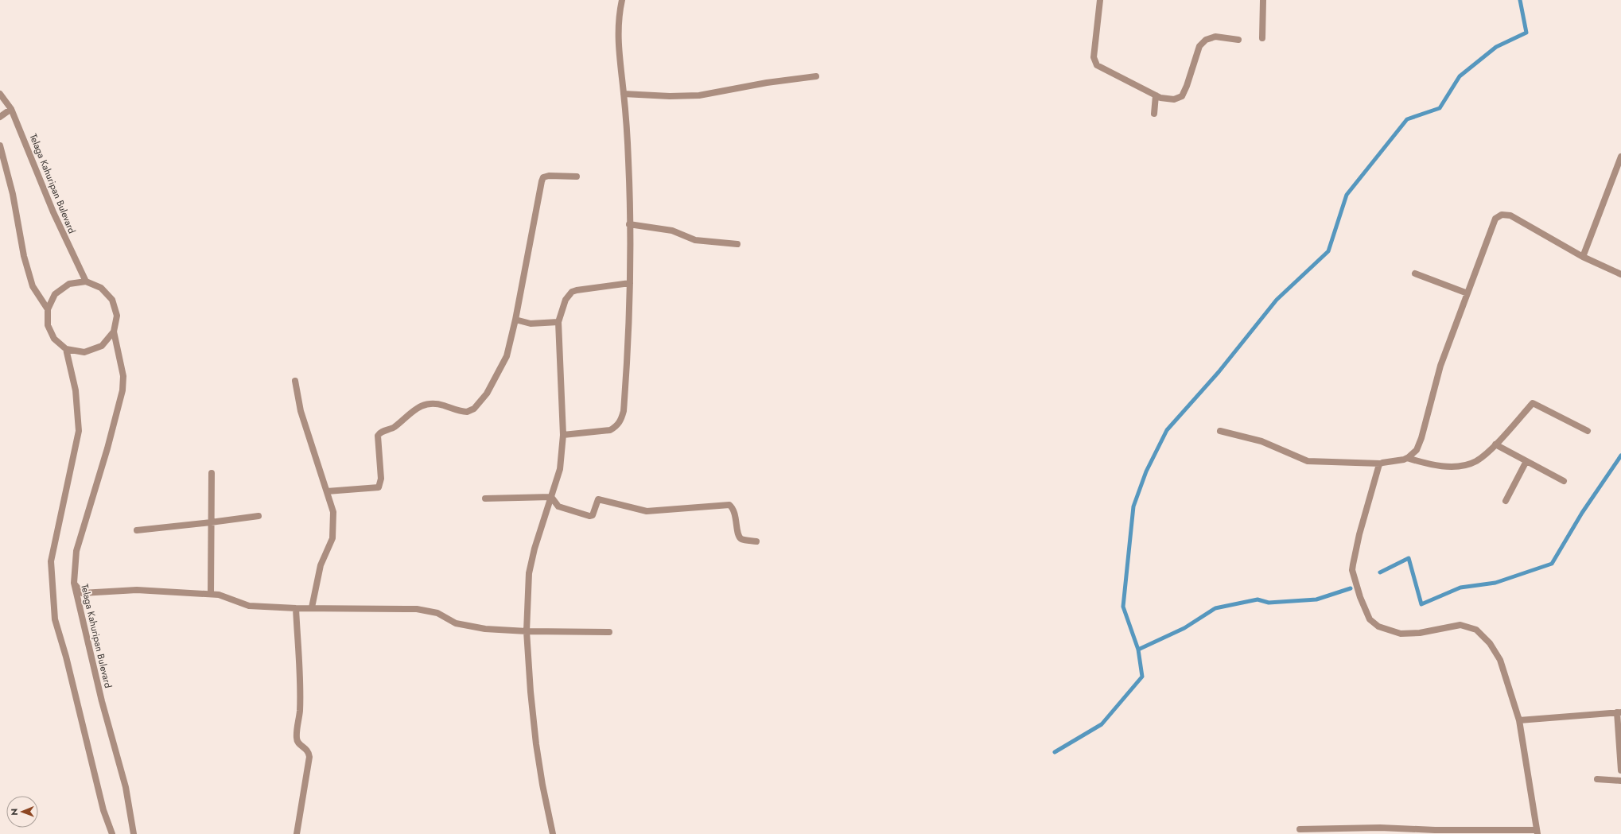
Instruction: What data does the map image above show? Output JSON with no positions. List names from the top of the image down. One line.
{"streets":{"street":["Telaga Kahuripan Bulevard"]},"north":"left"}
